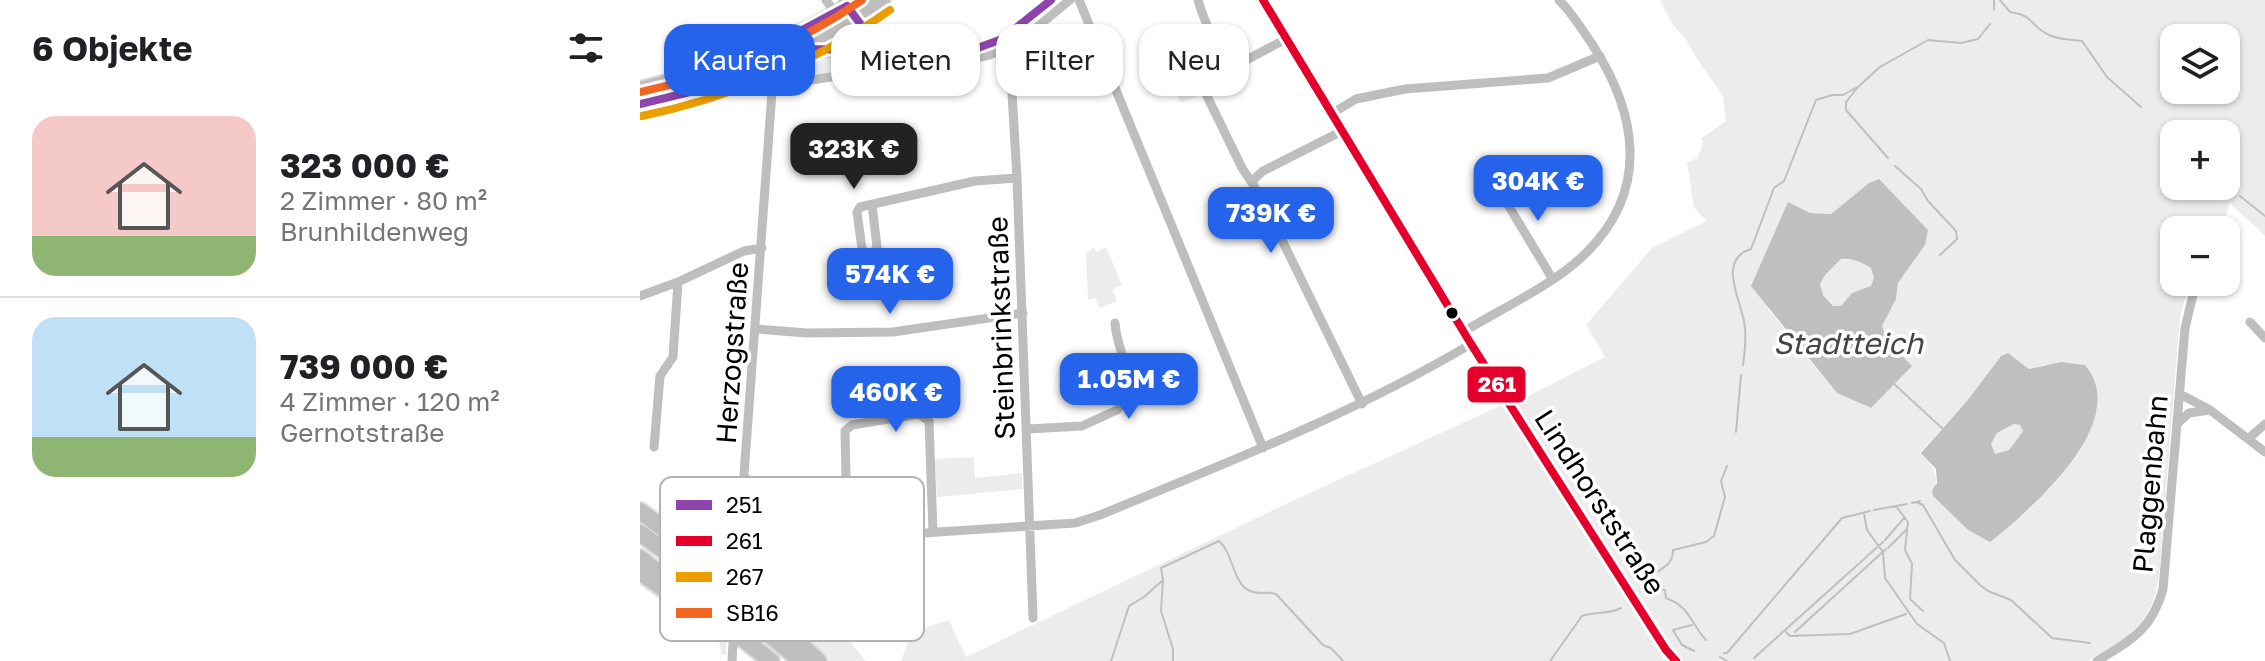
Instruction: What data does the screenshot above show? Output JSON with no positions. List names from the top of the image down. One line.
{"streets":{"street":["Steinbrinkstraße","Herzogstraße","Plaggenbahn","Lindhorststraße"]},"water":["Stadtteich"],"lines":["transit line 251","transit line 261","transit line SB16","transit line 267"],"legend":["251","261","267","SB16"],"page":{"heading":"6 Objekte","map_buttons":["+","−"],"chip":["Kaufen","Mieten","Filter","Neu"],"list":[{"name":"323 000 €","note":"2 Zimmer · 80 m² · Brunhildenweg"},{"name":"739 000 €","note":"4 Zimmer · 120 m² · Gernotstraße"}],"price":["323K €","304K €","739K €","574K €","1.05M €","460K €"]}}
